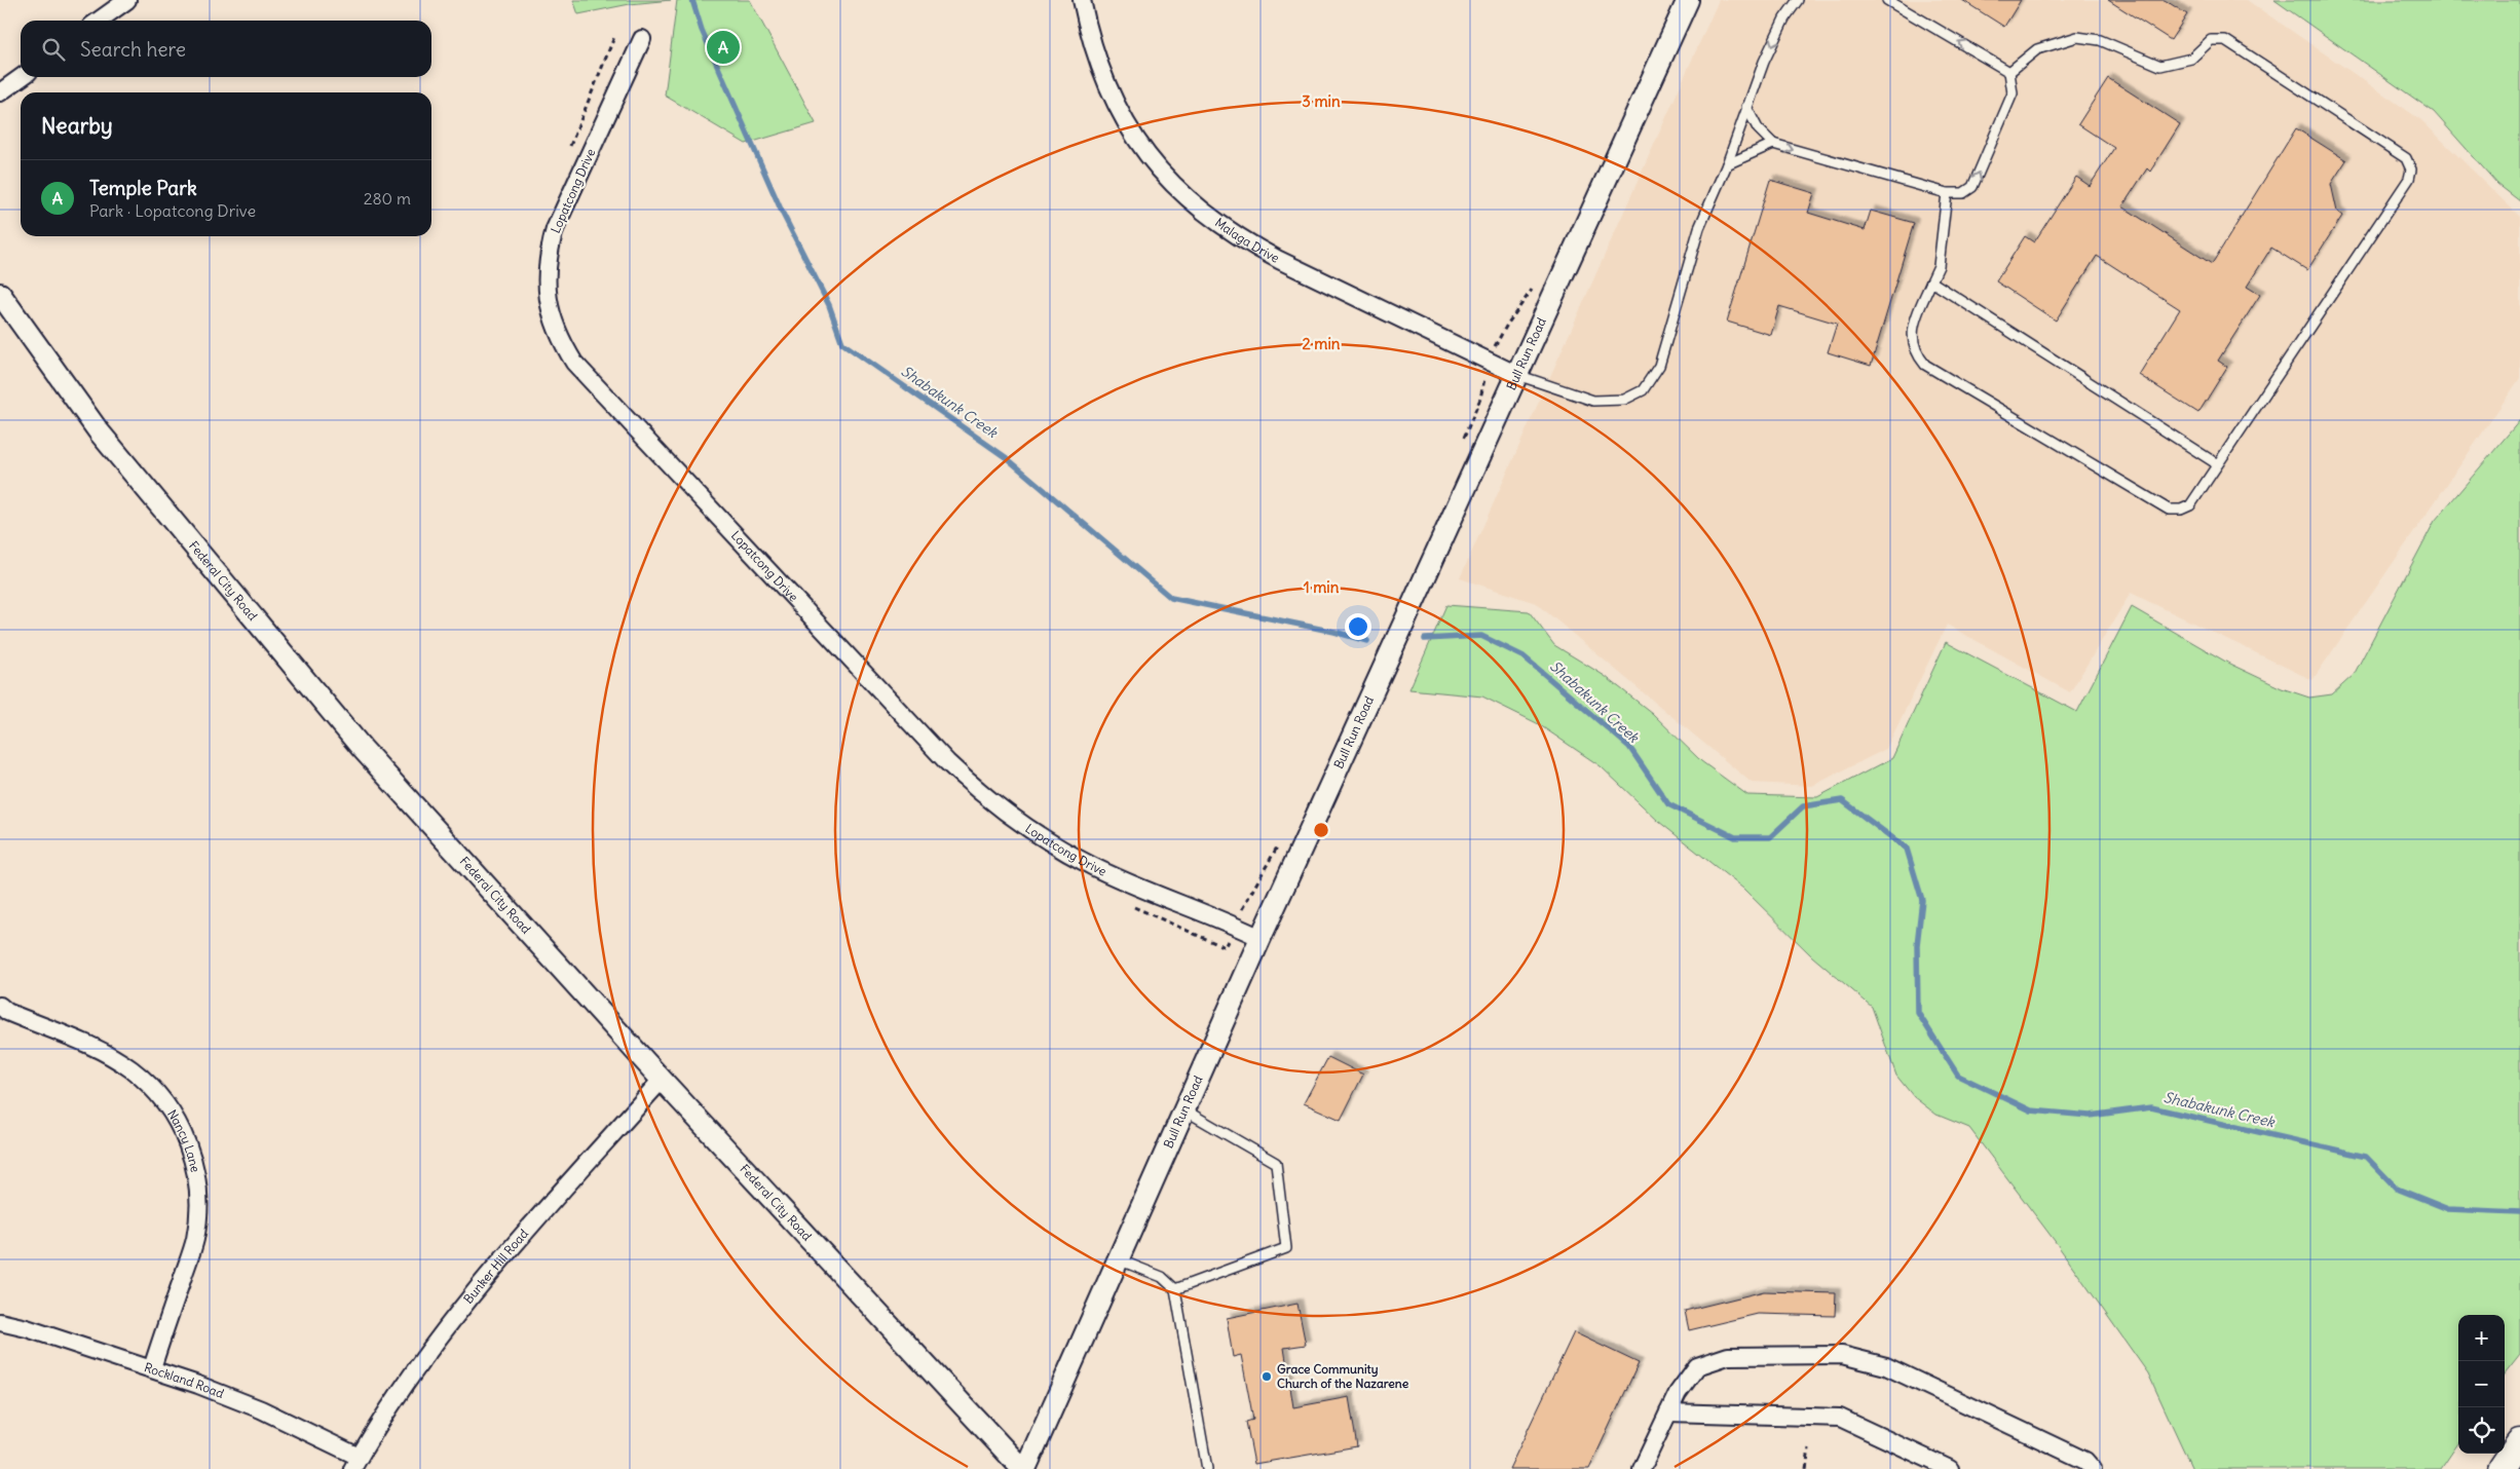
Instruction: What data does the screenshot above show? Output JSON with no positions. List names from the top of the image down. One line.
{"streets":{"street":["Lopatcong Drive","Malaga Drive","Bull Run Road","Federal City Road","Nancy Lane","Bunker Hill Road","Rockland Road"]},"crossings":[["Lopatcong Drive","Bull Run Road"],["Malaga Drive","Bull Run Road"],["Bull Run Road","Federal City Road"],["Federal City Road","Bunker Hill Road"],["Nancy Lane","Rockland Road"],["Bunker Hill Road","Rockland Road"]],"water":["Shabakunk Creek"],"places":["Grace Community Church of the Nazarene"],"page":{"search":"Search here","pins":"A","heading":"Nearby","list":[{"mark":"A","name":"Temple Park","note":"Park · Lopatcong Drive","value":"280 m"}],"map_buttons":["+","−"]},"rings":["3 min","2 min","1 min"]}
